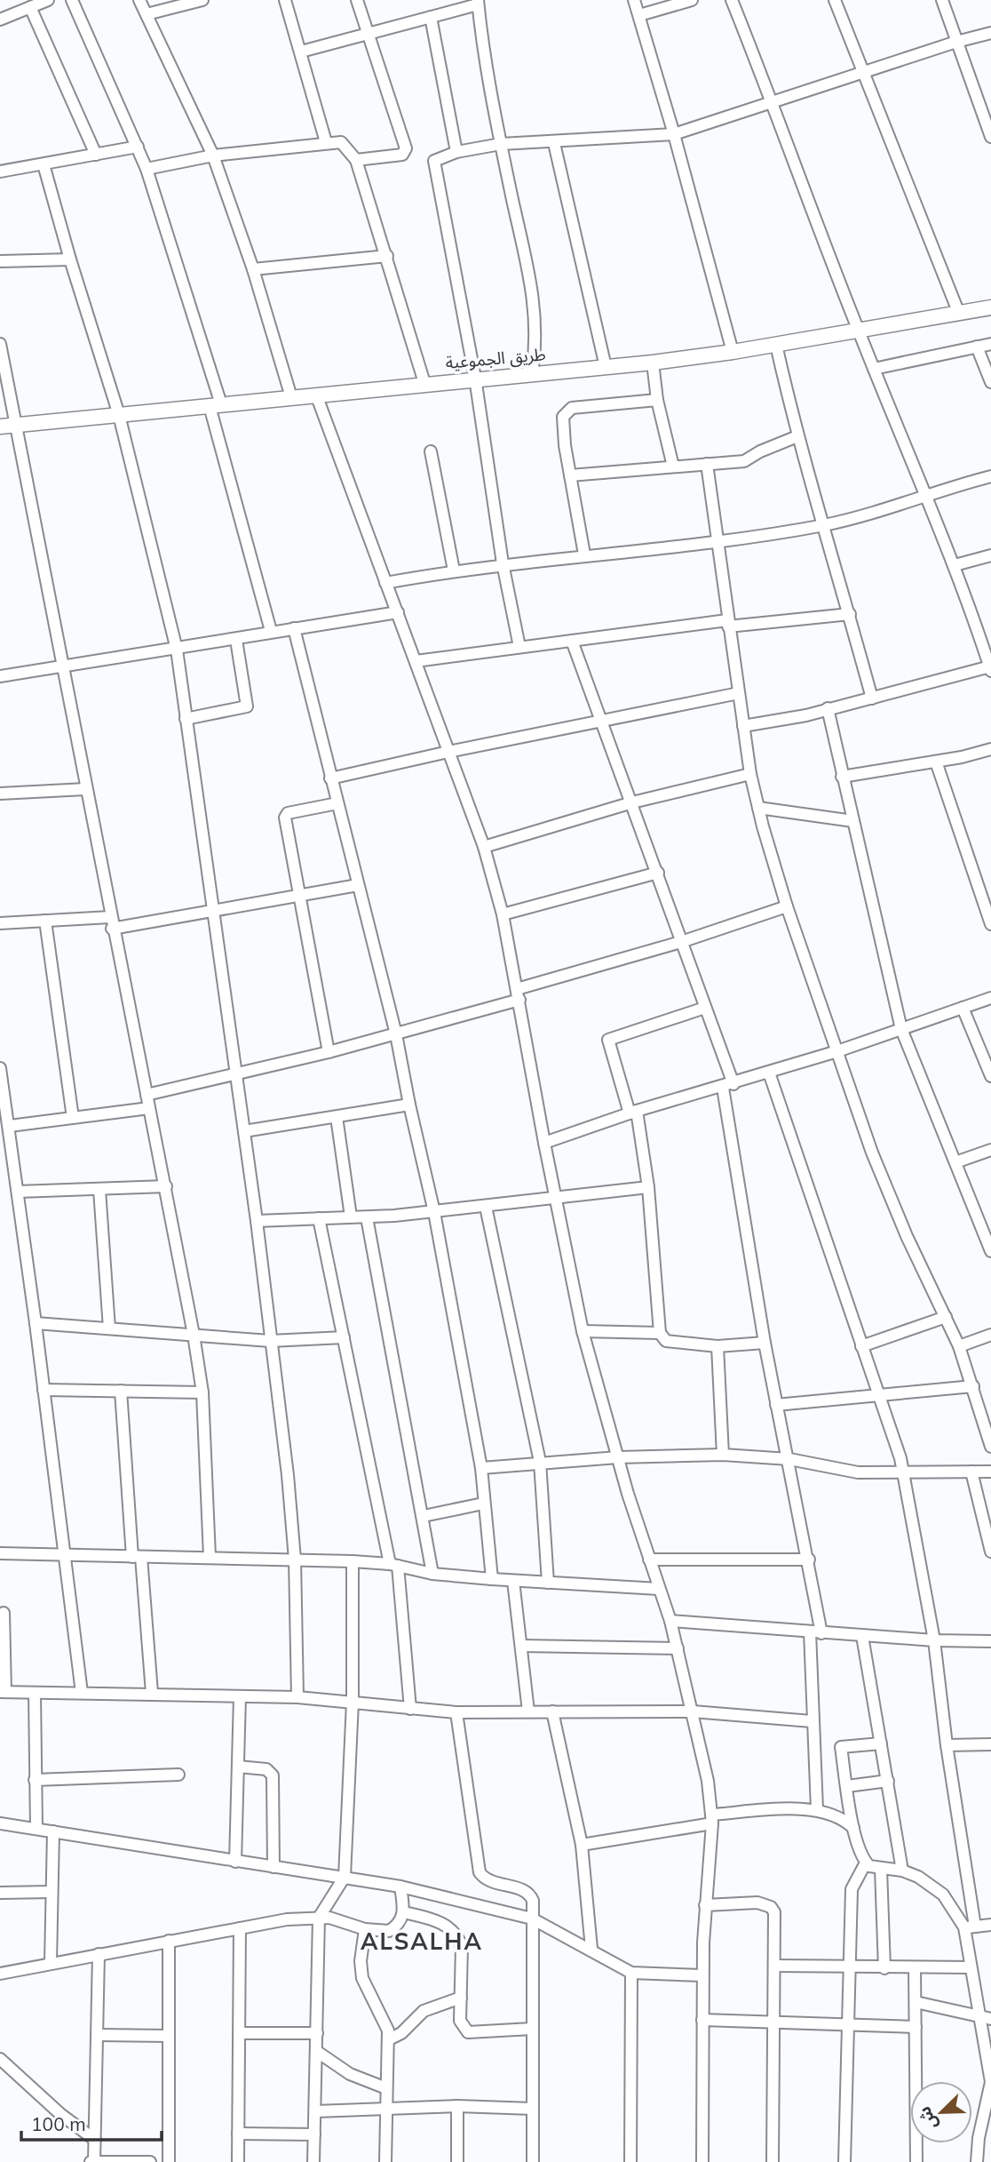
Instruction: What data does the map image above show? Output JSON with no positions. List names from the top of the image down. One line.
{"streets":{"main road":["طريق الجموعية"]},"districts":["ALSALHA"],"scale_bar":"100 m","north":"bottom left"}
